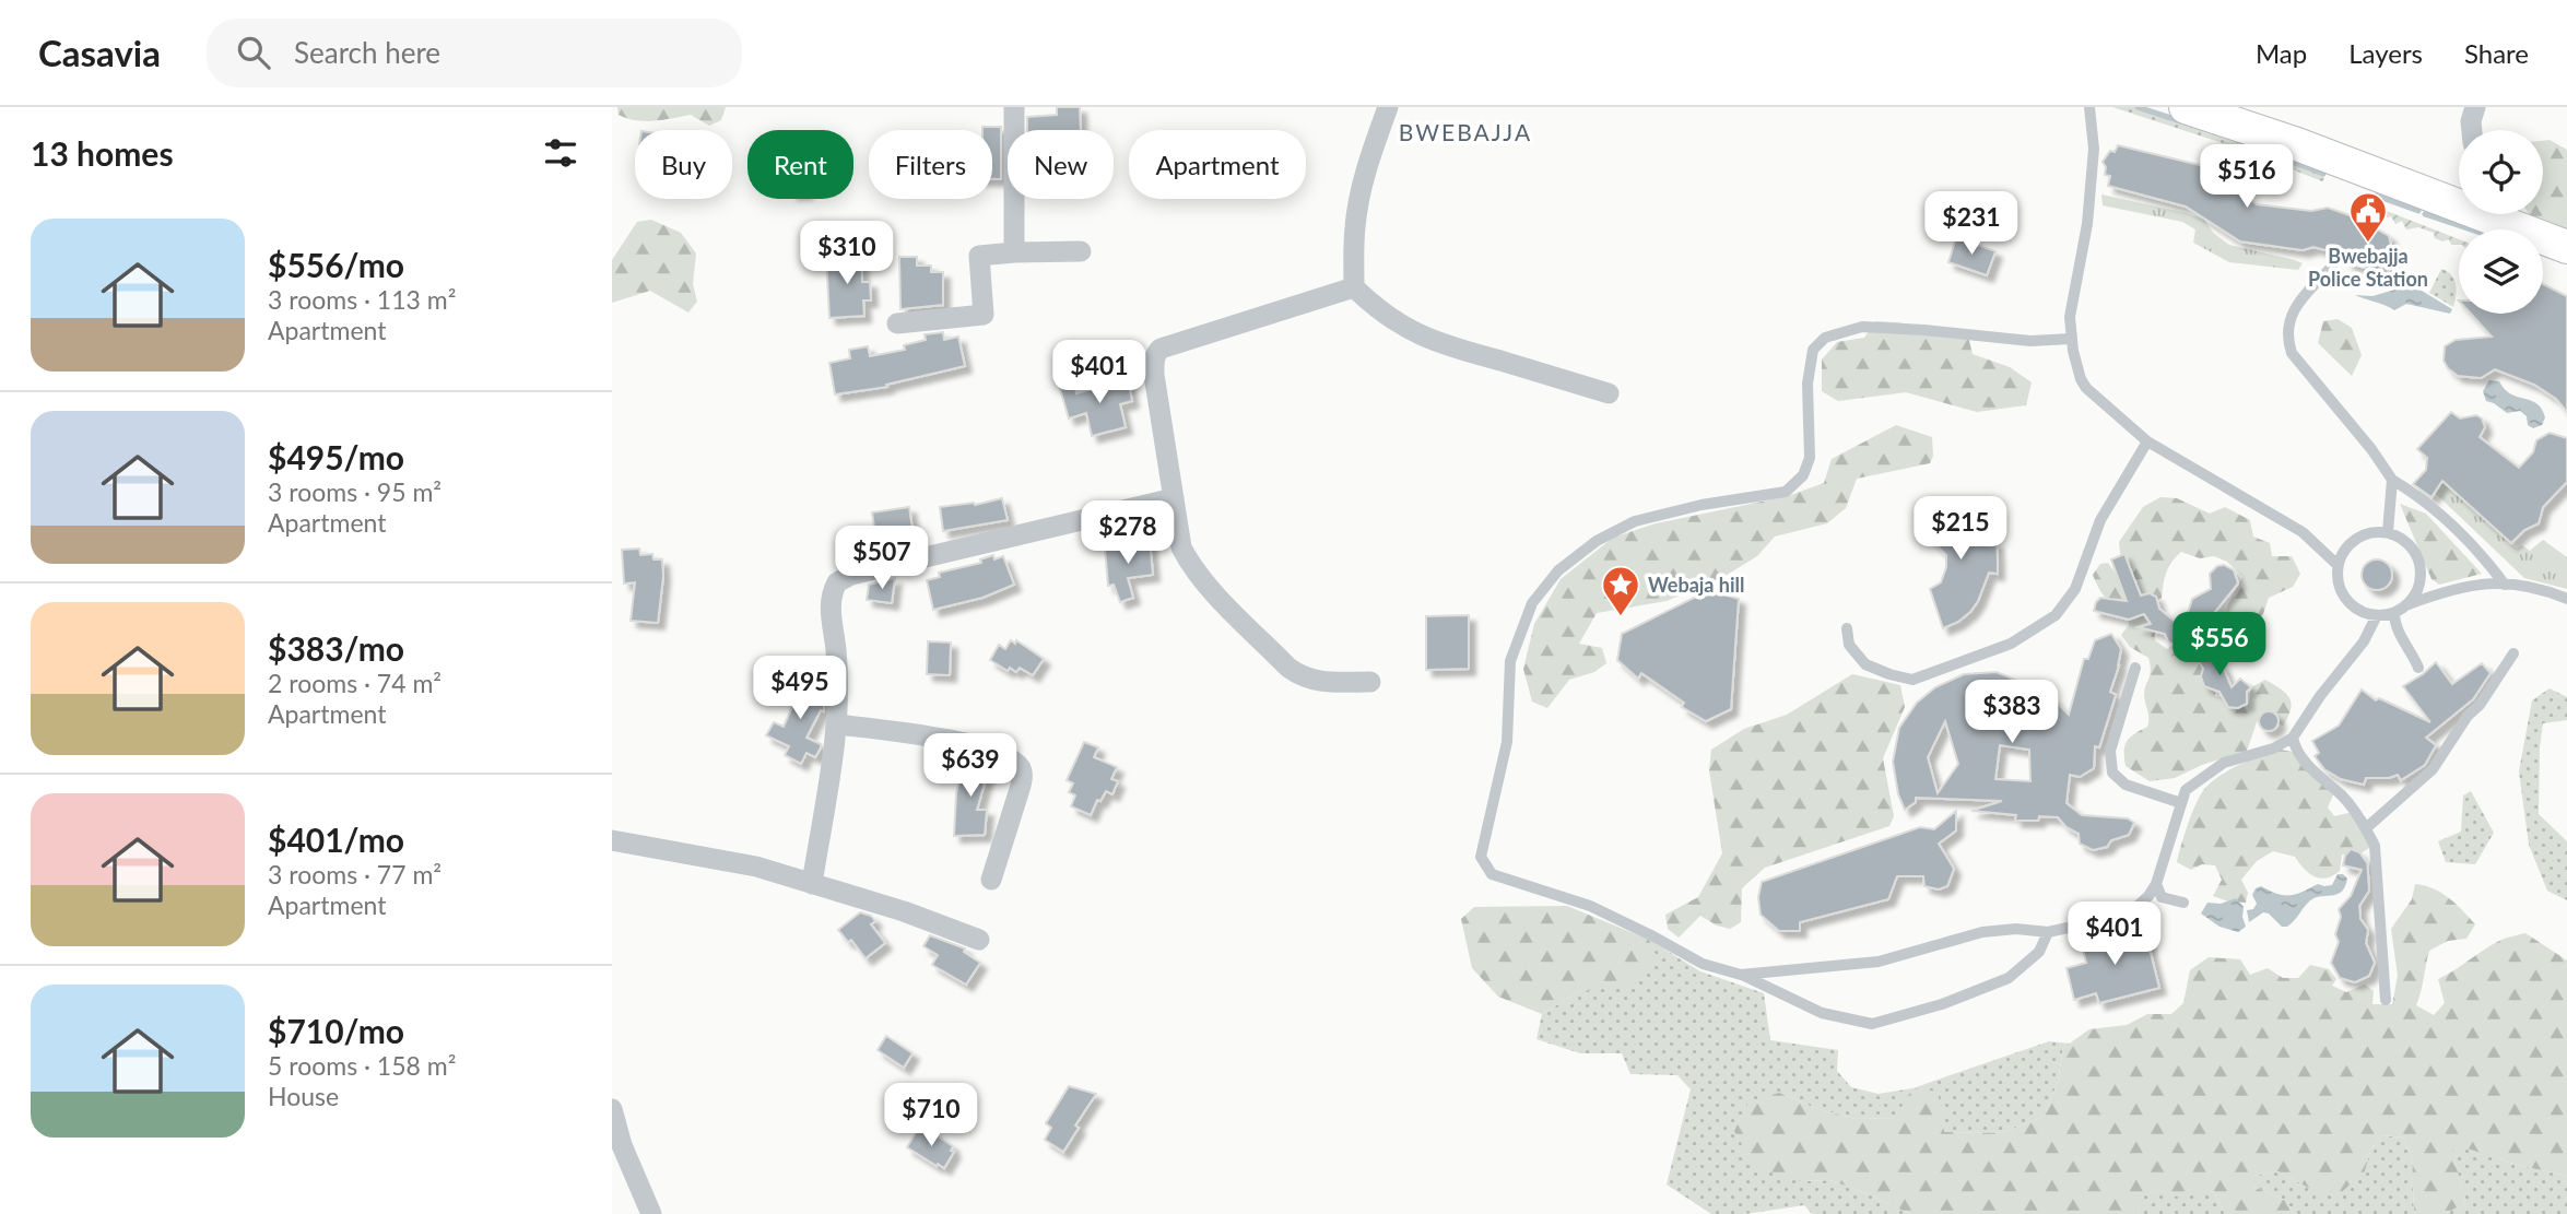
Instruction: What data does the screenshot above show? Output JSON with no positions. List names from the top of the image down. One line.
{"districts":["BWEBAJJA"],"places":{"public building":["Bwebajja Police Station"],"place":["Webaja hill"]},"page":{"header":"Casavia","search":"Search here","nav":["Map","Layers","Share"],"heading":"13 homes","chip":["Buy","Rent","Filters","New","Apartment"],"price":["$516","$231","$310","$401","$215","$278","$507","$556","$495","$383","$639","$401","$710"],"list":[{"name":"$556/mo","note":"3 rooms · 113 m² · Apartment"},{"name":"$495/mo","note":"3 rooms · 95 m² · Apartment"},{"name":"$383/mo","note":"2 rooms · 74 m² · Apartment"},{"name":"$401/mo","note":"3 rooms · 77 m² · Apartment"},{"name":"$710/mo","note":"5 rooms · 158 m² · House"}]}}
